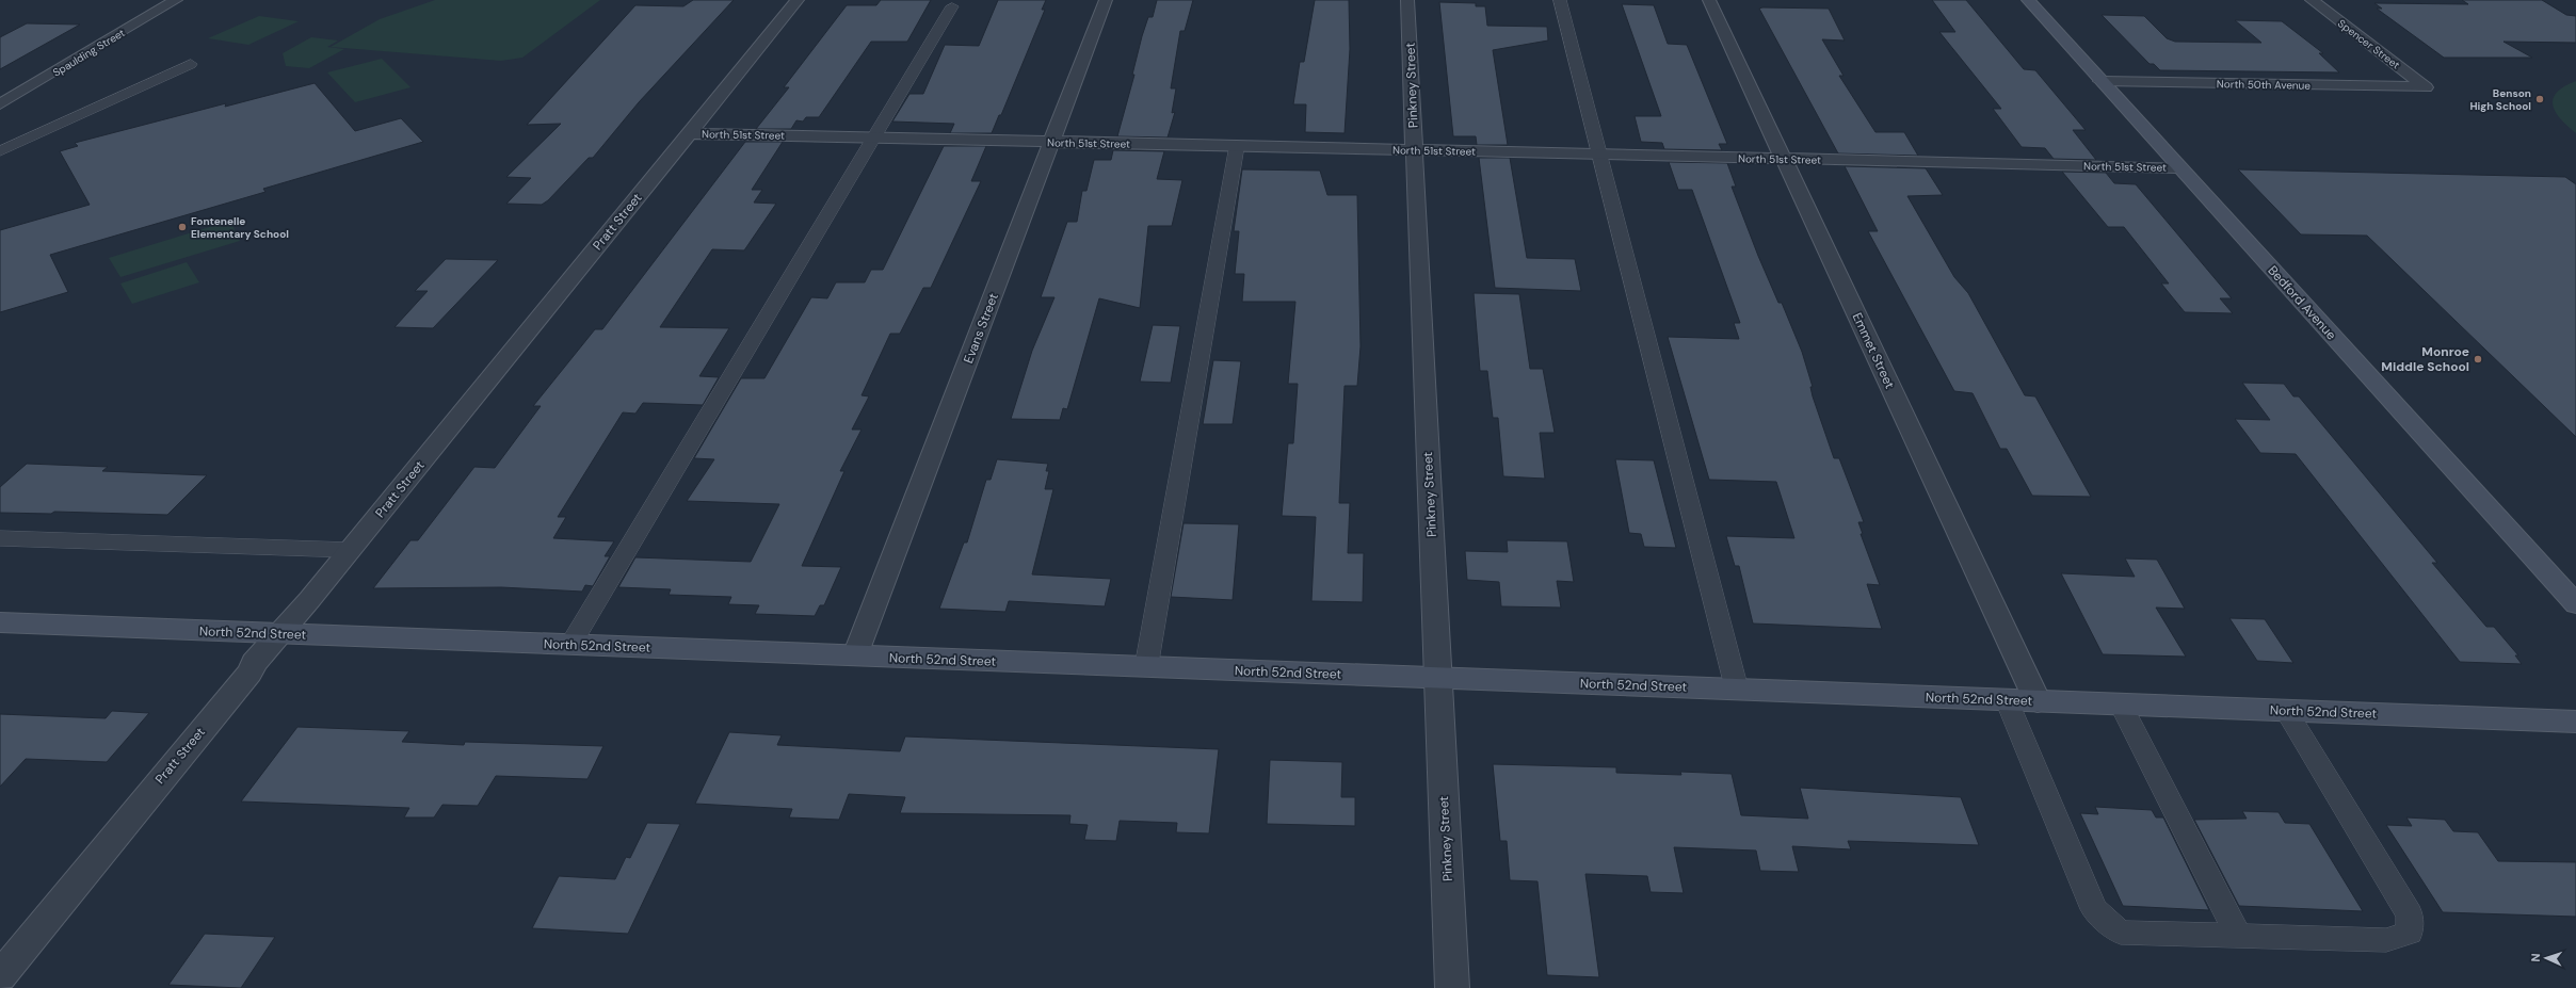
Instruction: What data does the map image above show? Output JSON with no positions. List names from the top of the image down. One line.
{"streets":{"main road":["Bedford Avenue","North 52nd Street"],"street":["Spencer Street","Spaulding Street","North 50th Avenue","Pinkney Street","North 51st Street","Pratt Street","Evans Street","Emmet Street"]},"crossings":[["Spencer Street","North 50th Avenue"],["North 50th Avenue","Bedford Avenue"],["Pinkney Street","North 51st Street"],["Pinkney Street","North 52nd Street"],["North 51st Street","Pratt Street"],["North 51st Street","Bedford Avenue"],["North 51st Street","Evans Street"],["North 51st Street","Emmet Street"],["Pratt Street","North 52nd Street"],["Evans Street","North 52nd Street"],["Emmet Street","North 52nd Street"]],"places":["Benson High School","Fontenelle Elementary School","Monroe Middle School"],"north":"left"}
